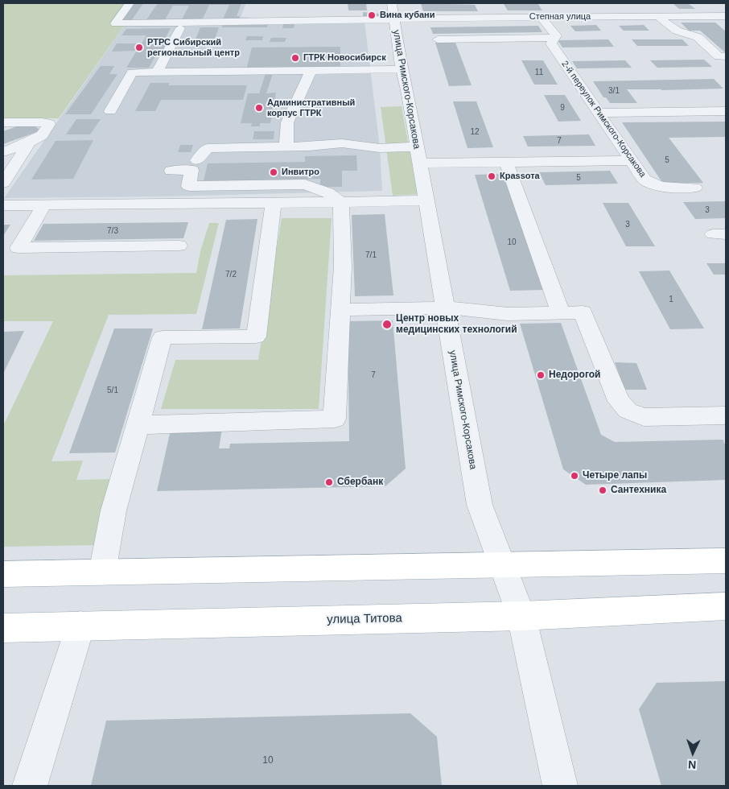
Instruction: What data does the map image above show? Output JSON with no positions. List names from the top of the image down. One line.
{"streets":{"main road":["улица Титова"],"street":["Степная улица","улица Римского-Корсакова","2-й переулок Римского-Корсакова"]},"crossings":[["Степная улица","улица Римского-Корсакова"],["Степная улица","2-й переулок Римского-Корсакова"],["улица Римского-Корсакова","улица Титова"]],"places":["Вина кубани","РТРС Сибирский региональный центр","ГТРК Новосибирск","Административный корпус ГТРК","Инвитро","Краssота","Центр новых медицинских технологий","Недорогой","Четыре лапы","Сбербанк","Сантехника"],"house_numbers":["11","3/1","9","12","7","5","5","3","3","7/3","10","7/1","7/2","1","7","5/1","10"],"north":"bottom"}
